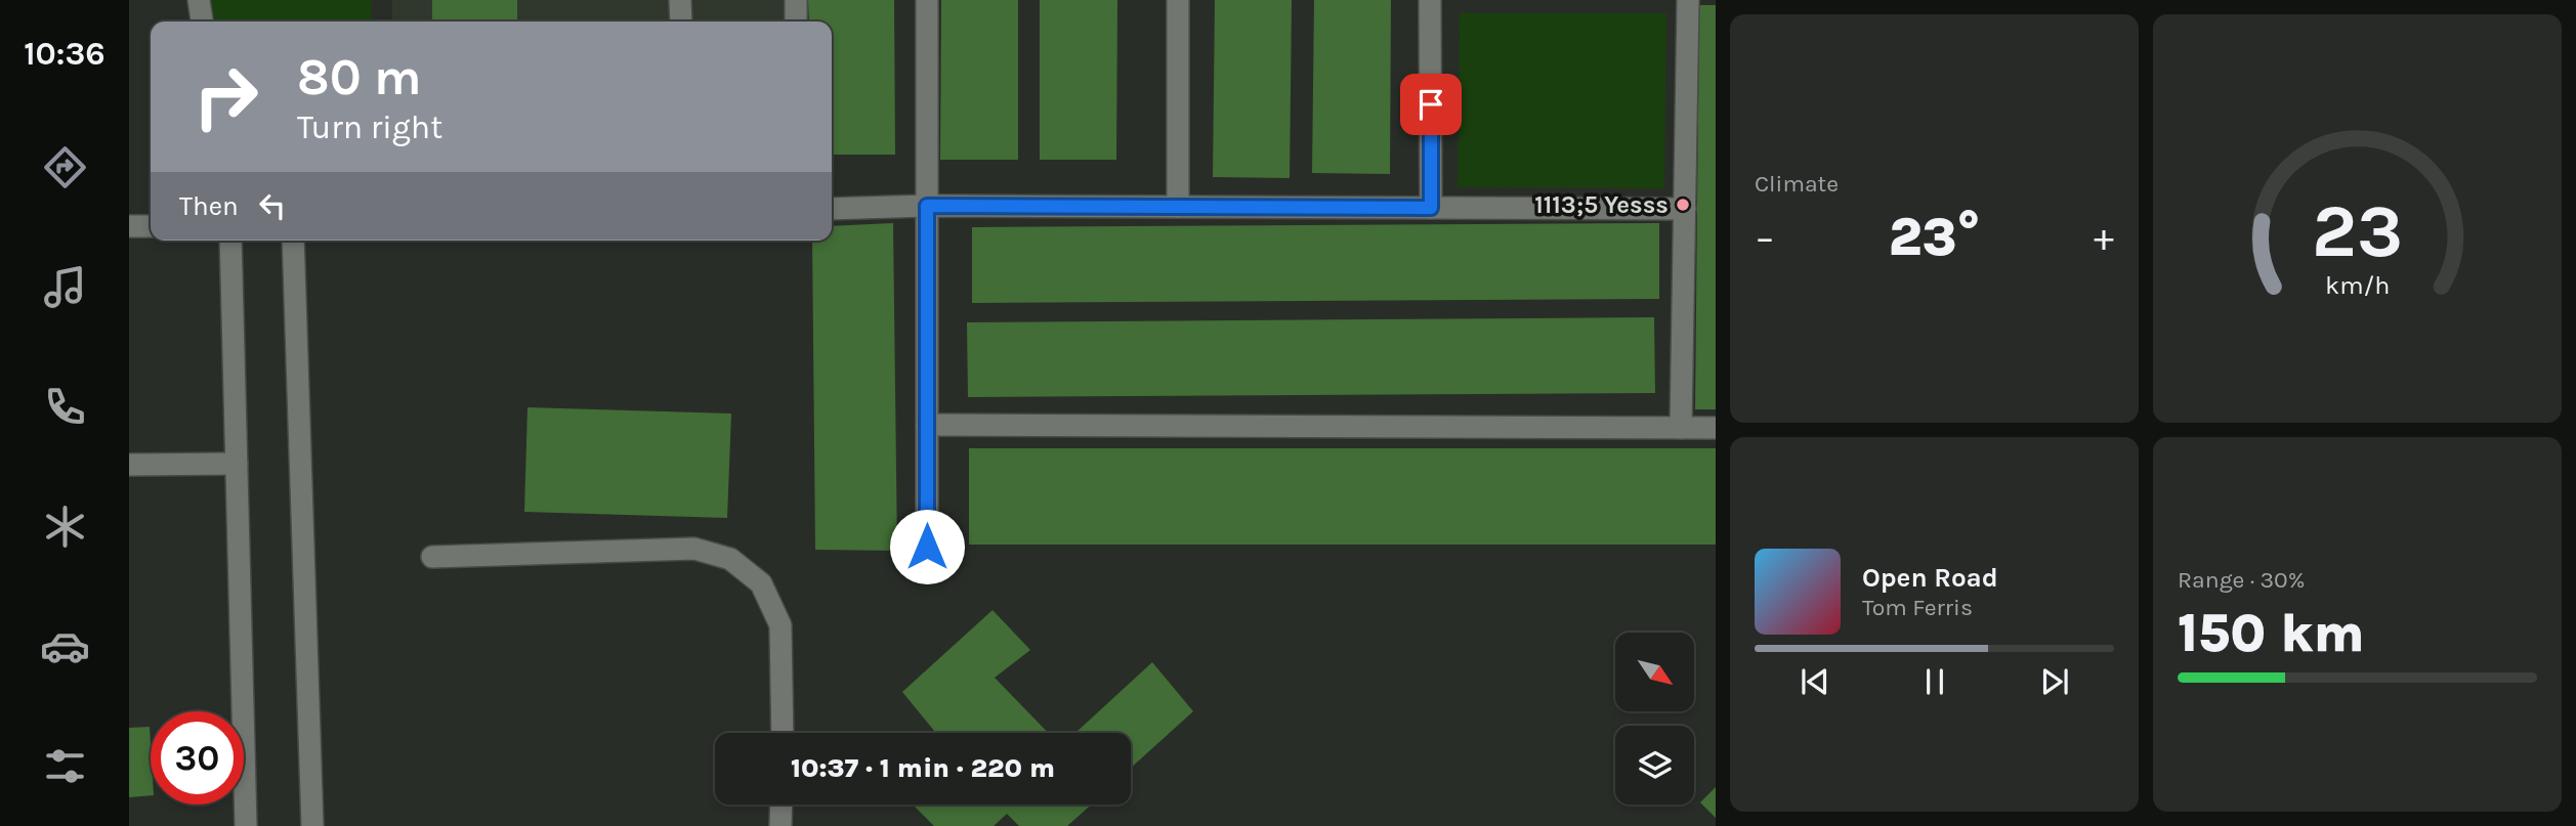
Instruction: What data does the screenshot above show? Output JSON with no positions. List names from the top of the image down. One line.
{"places":["1113;5 Yesss"],"north":"bottom right","page":{"tabs":"10:36","tile":["Climate",["Range · 30%","150 km"]],"turn":["80 m","Turn right"],"then":"Then","heat":["−","23°","+"],"song":["Open Road","Tom Ferris"],"limit":"30","trip":"10:37 · 1 min · 220 m","gauge":["23","km/h"]}}
